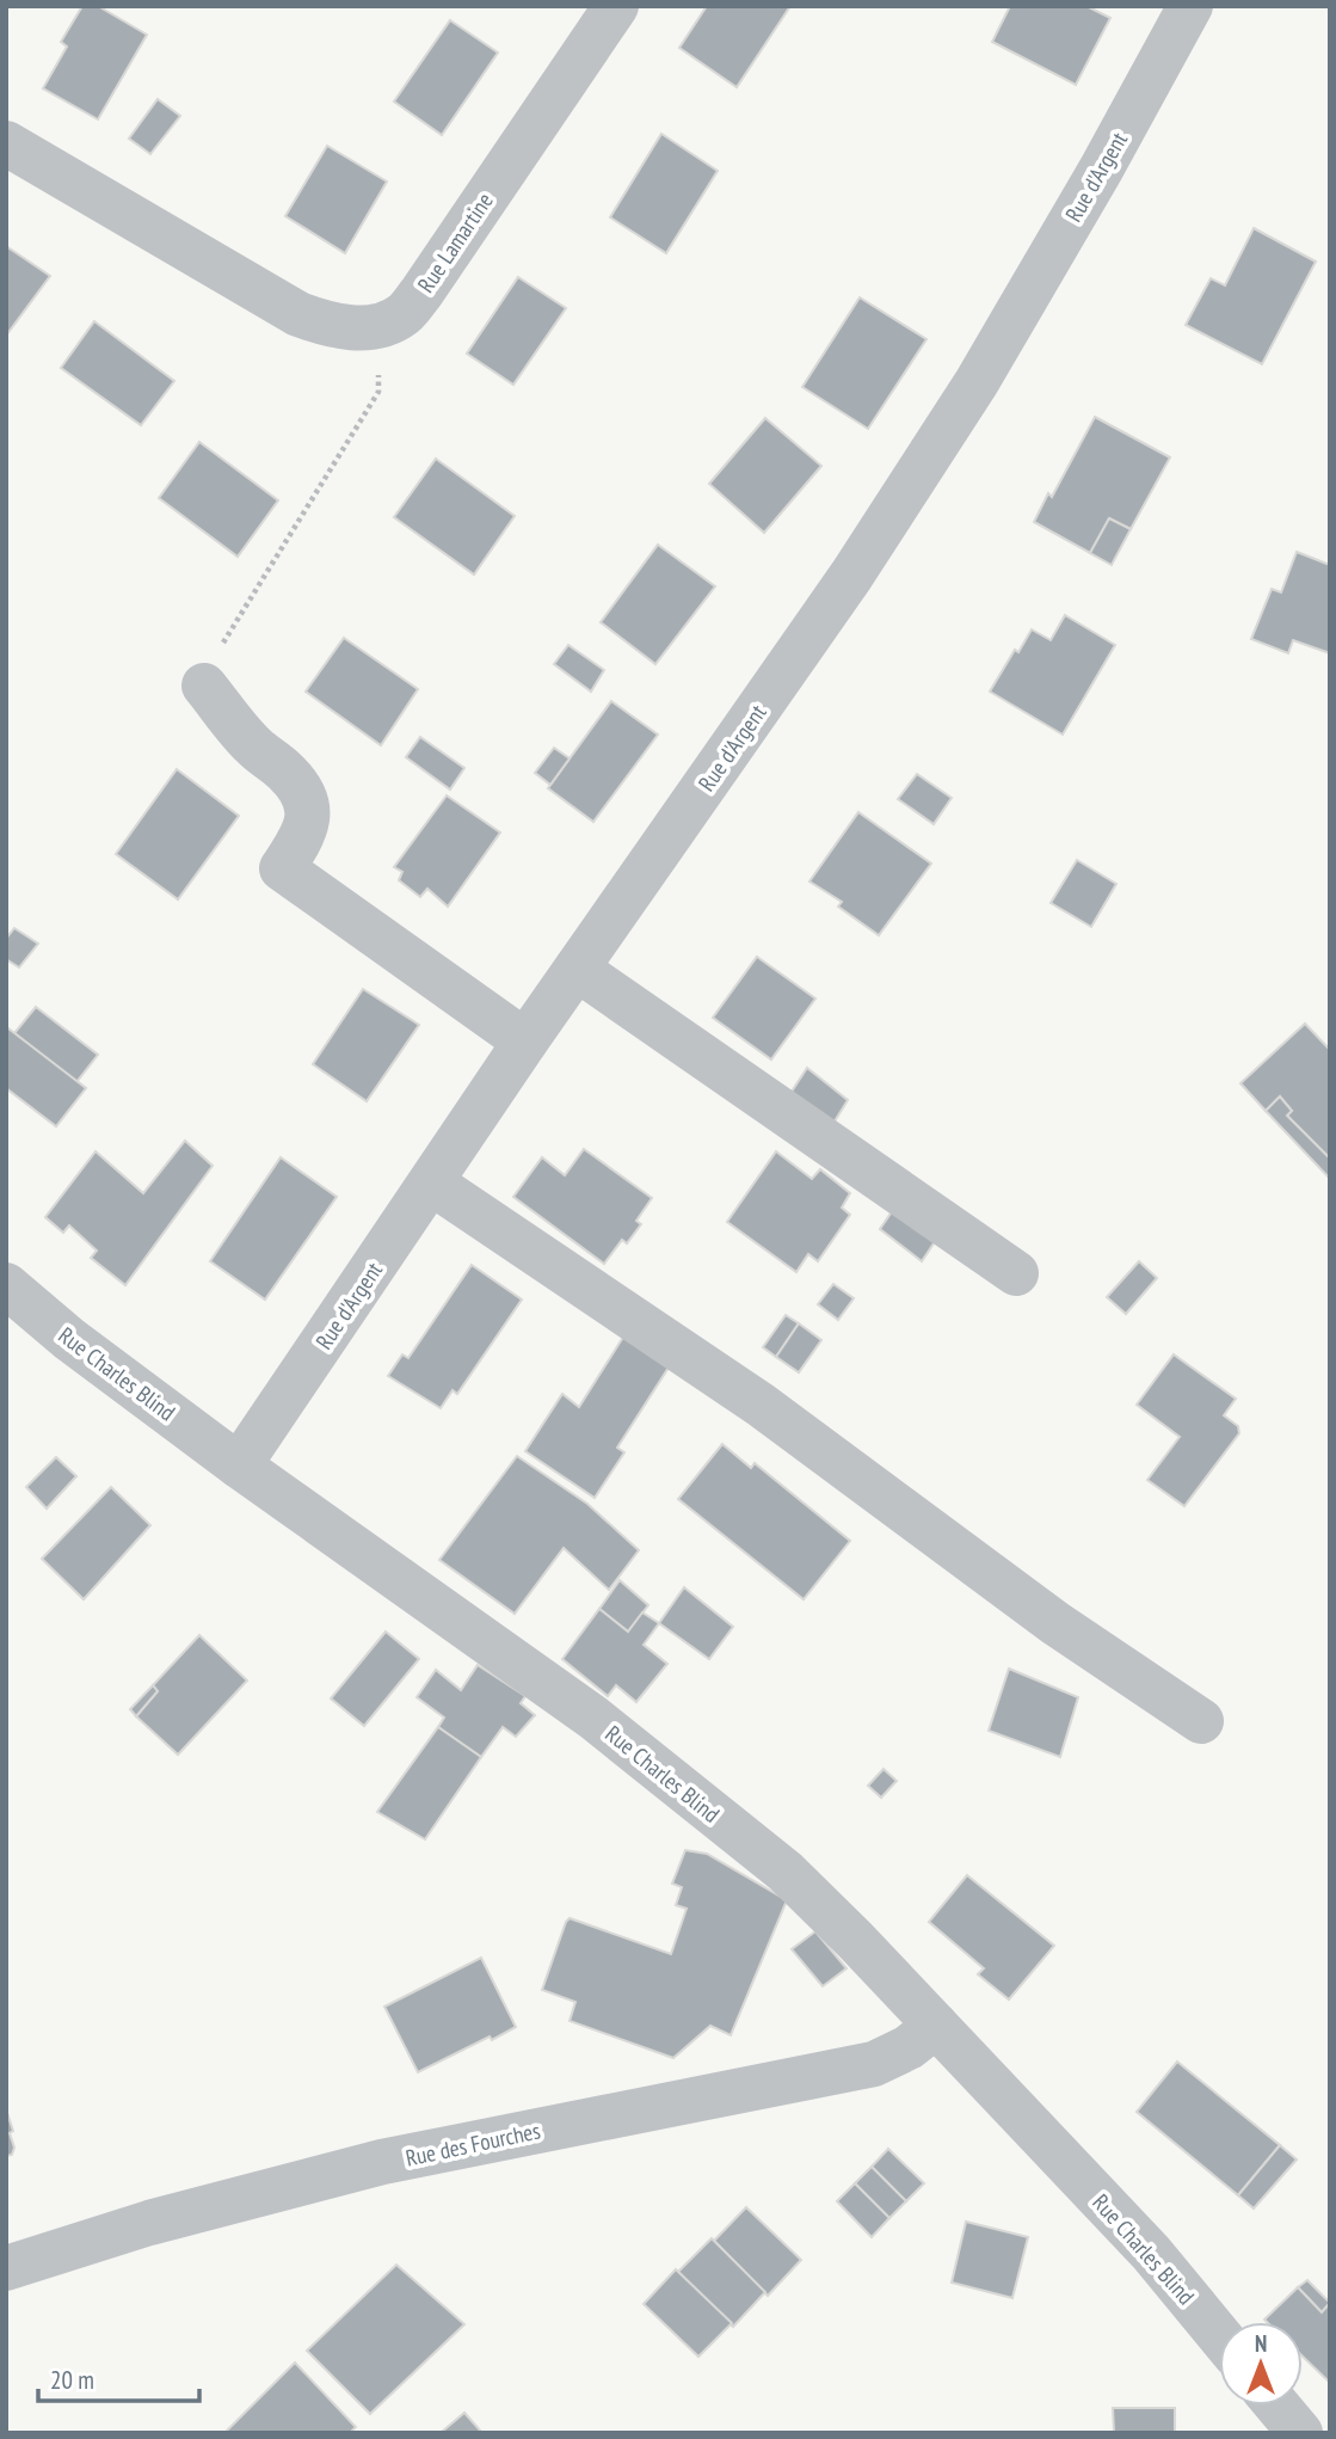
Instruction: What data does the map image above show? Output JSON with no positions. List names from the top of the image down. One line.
{"streets":{"street":["Rue d'Argent","Rue Lamartine","Rue Charles Blind","Rue des Fourches"]},"crossings":[["Rue d'Argent","Rue Charles Blind"],["Rue Charles Blind","Rue des Fourches"]],"scale_bar":"20 m","north":"top"}
